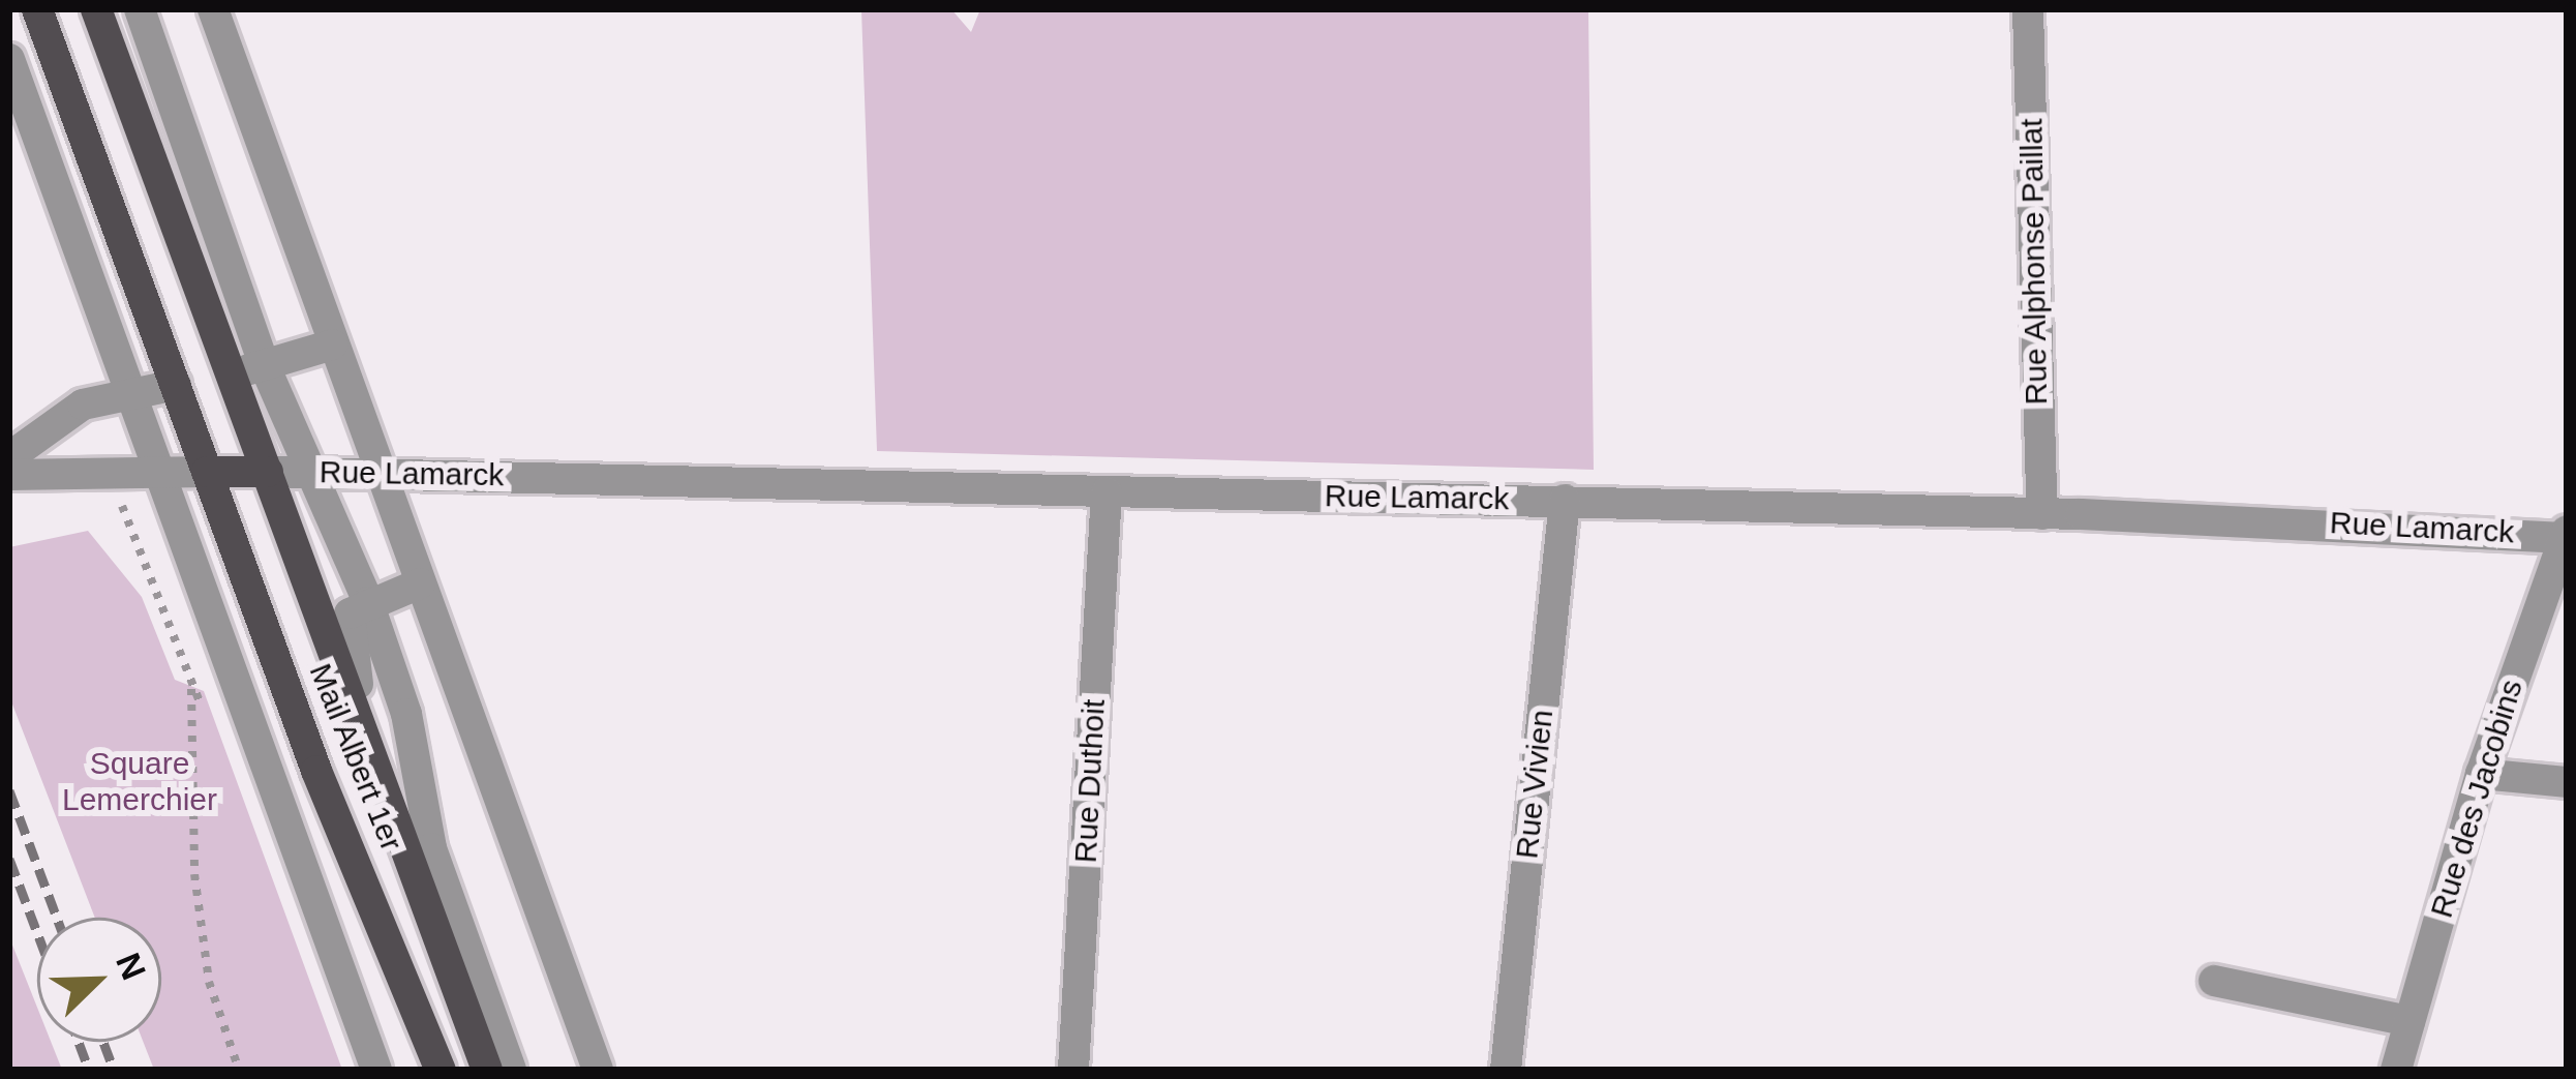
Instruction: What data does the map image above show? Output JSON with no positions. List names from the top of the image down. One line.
{"streets":{"main road":["Mail Albert 1er"],"street":["Rue Alphonse Paillat","Rue Lamarck","Rue Duthoit","Rue Vivien","Rue des Jacobins"]},"crossings":[["Rue Alphonse Paillat","Rue Lamarck"],["Rue Lamarck","Mail Albert 1er"],["Rue Lamarck","Rue Duthoit"],["Rue Lamarck","Rue Vivien"],["Rue Lamarck","Rue des Jacobins"]],"parks":["Square Lemerchier"],"north":"top right"}
